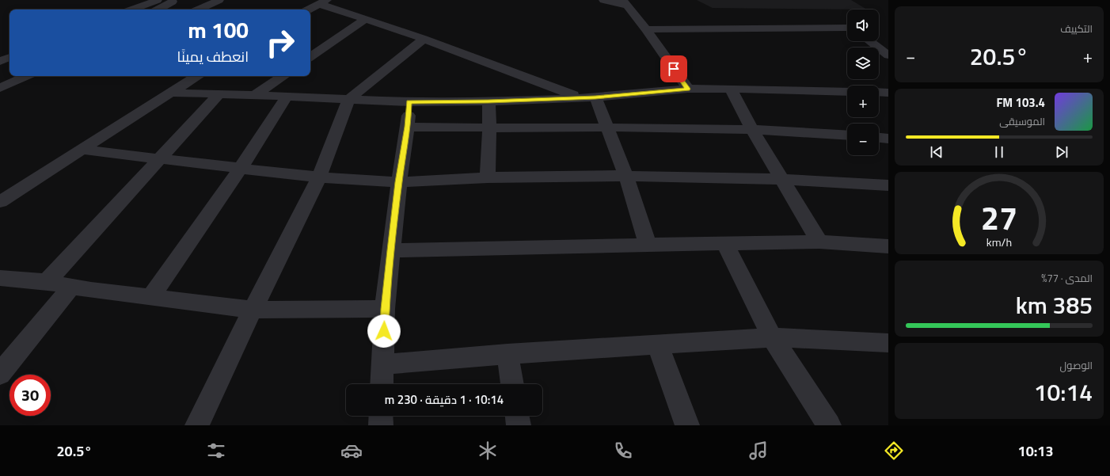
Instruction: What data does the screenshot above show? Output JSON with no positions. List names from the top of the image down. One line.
{"page":{"tile":["التكييف",["المدى · 77%","385 km"],["الوصول","10:14"]],"map_buttons":["+","−"],"turn":["100 m","انعطف يمينًا"],"heat":["−","20.5°","+"],"song":["103.4 FM","الموسيقى"],"limit":"30","trip":"10:14 · 1 دقيقة · 230 m","tabs":["10:13","20.5°"],"gauge":["27","km/h"]}}
